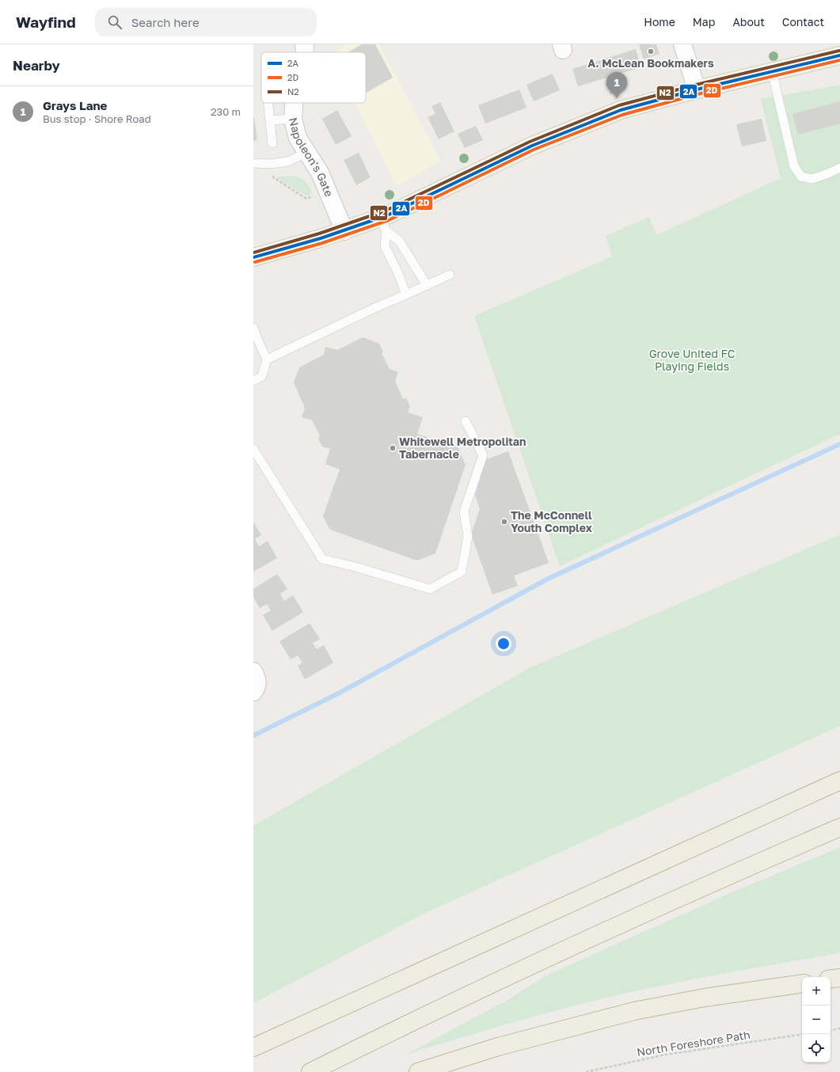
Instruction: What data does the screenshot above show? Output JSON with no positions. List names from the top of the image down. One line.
{"streets":{"street":["Napoleon's Gate"],"path":["North Foreshore Path"]},"parks":["Grove United FC Playing Fields"],"places":["A. McLean Bookmakers","Whitewell Metropolitan Tabernacle","The McConnell Youth Complex"],"lines":["transit line N2","transit line 2A","transit line 2D"],"legend":["2A","2D","N2"],"page":{"header":"Wayfind","search":"Search here","nav":["Home","Map","About","Contact"],"heading":"Nearby","pins":"1","list":[{"mark":"1","name":"Grays Lane","note":"Bus stop · Shore Road","value":"230 m"}],"map_buttons":["+","−"]}}
